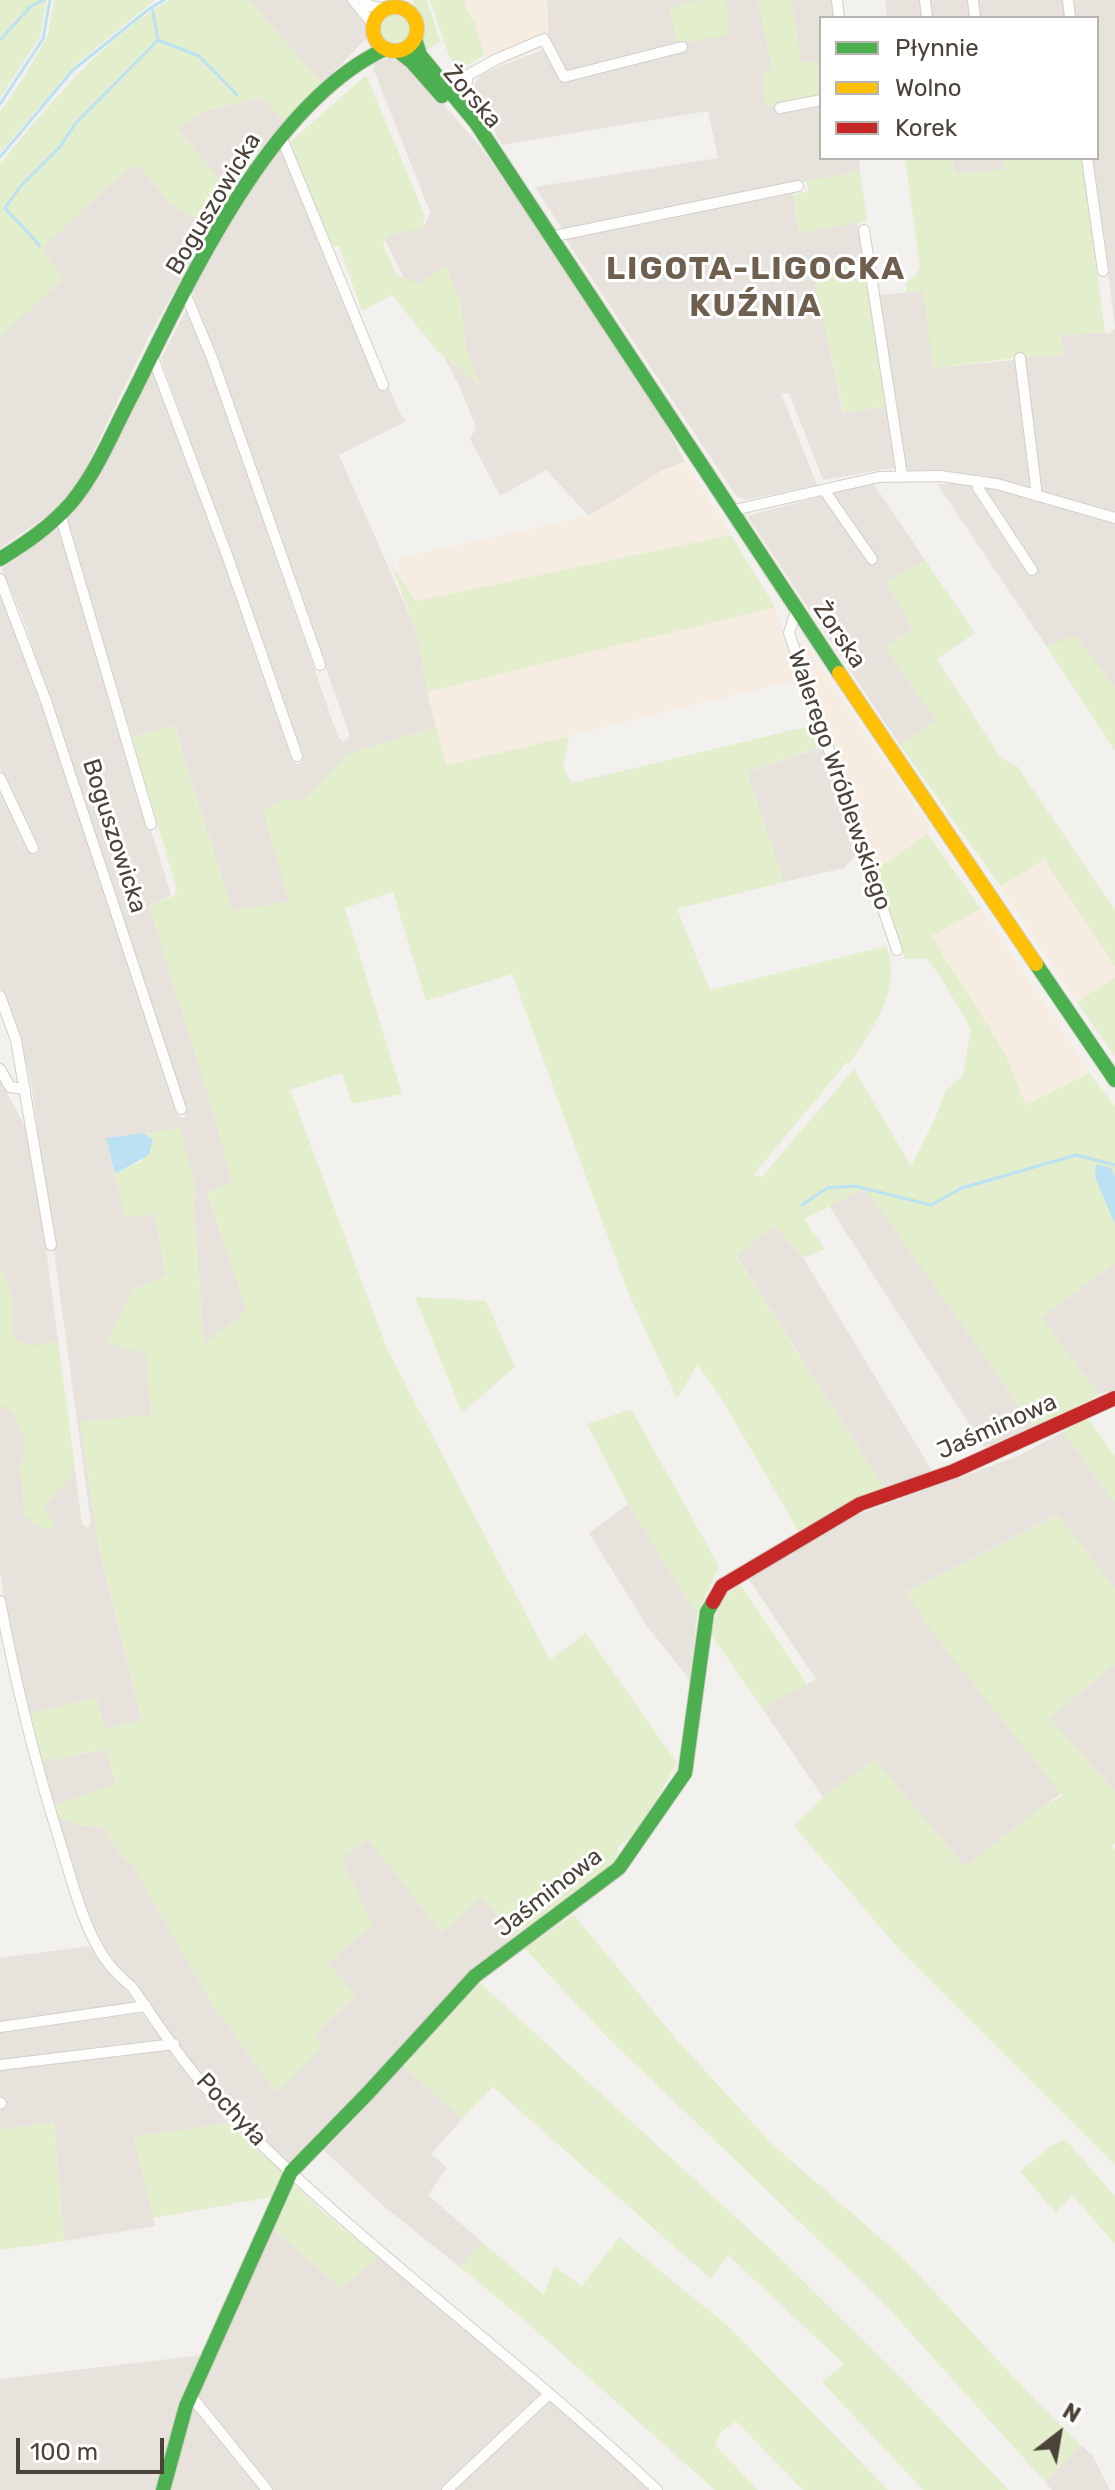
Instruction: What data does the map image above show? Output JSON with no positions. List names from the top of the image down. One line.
{"streets":{"street":["Żorska","Boguszowicka","Walerego Wróblewskiego","Jaśminowa","Pochyła"]},"crossings":[["Żorska","Boguszowicka"],["Żorska","Walerego Wróblewskiego"],["Jaśminowa","Pochyła"]],"districts":["LIGOTA-LIGOCKA KUŹNIA"],"legend":["Płynnie","Wolno","Korek"],"scale_bar":"100 m","north":"top right"}
